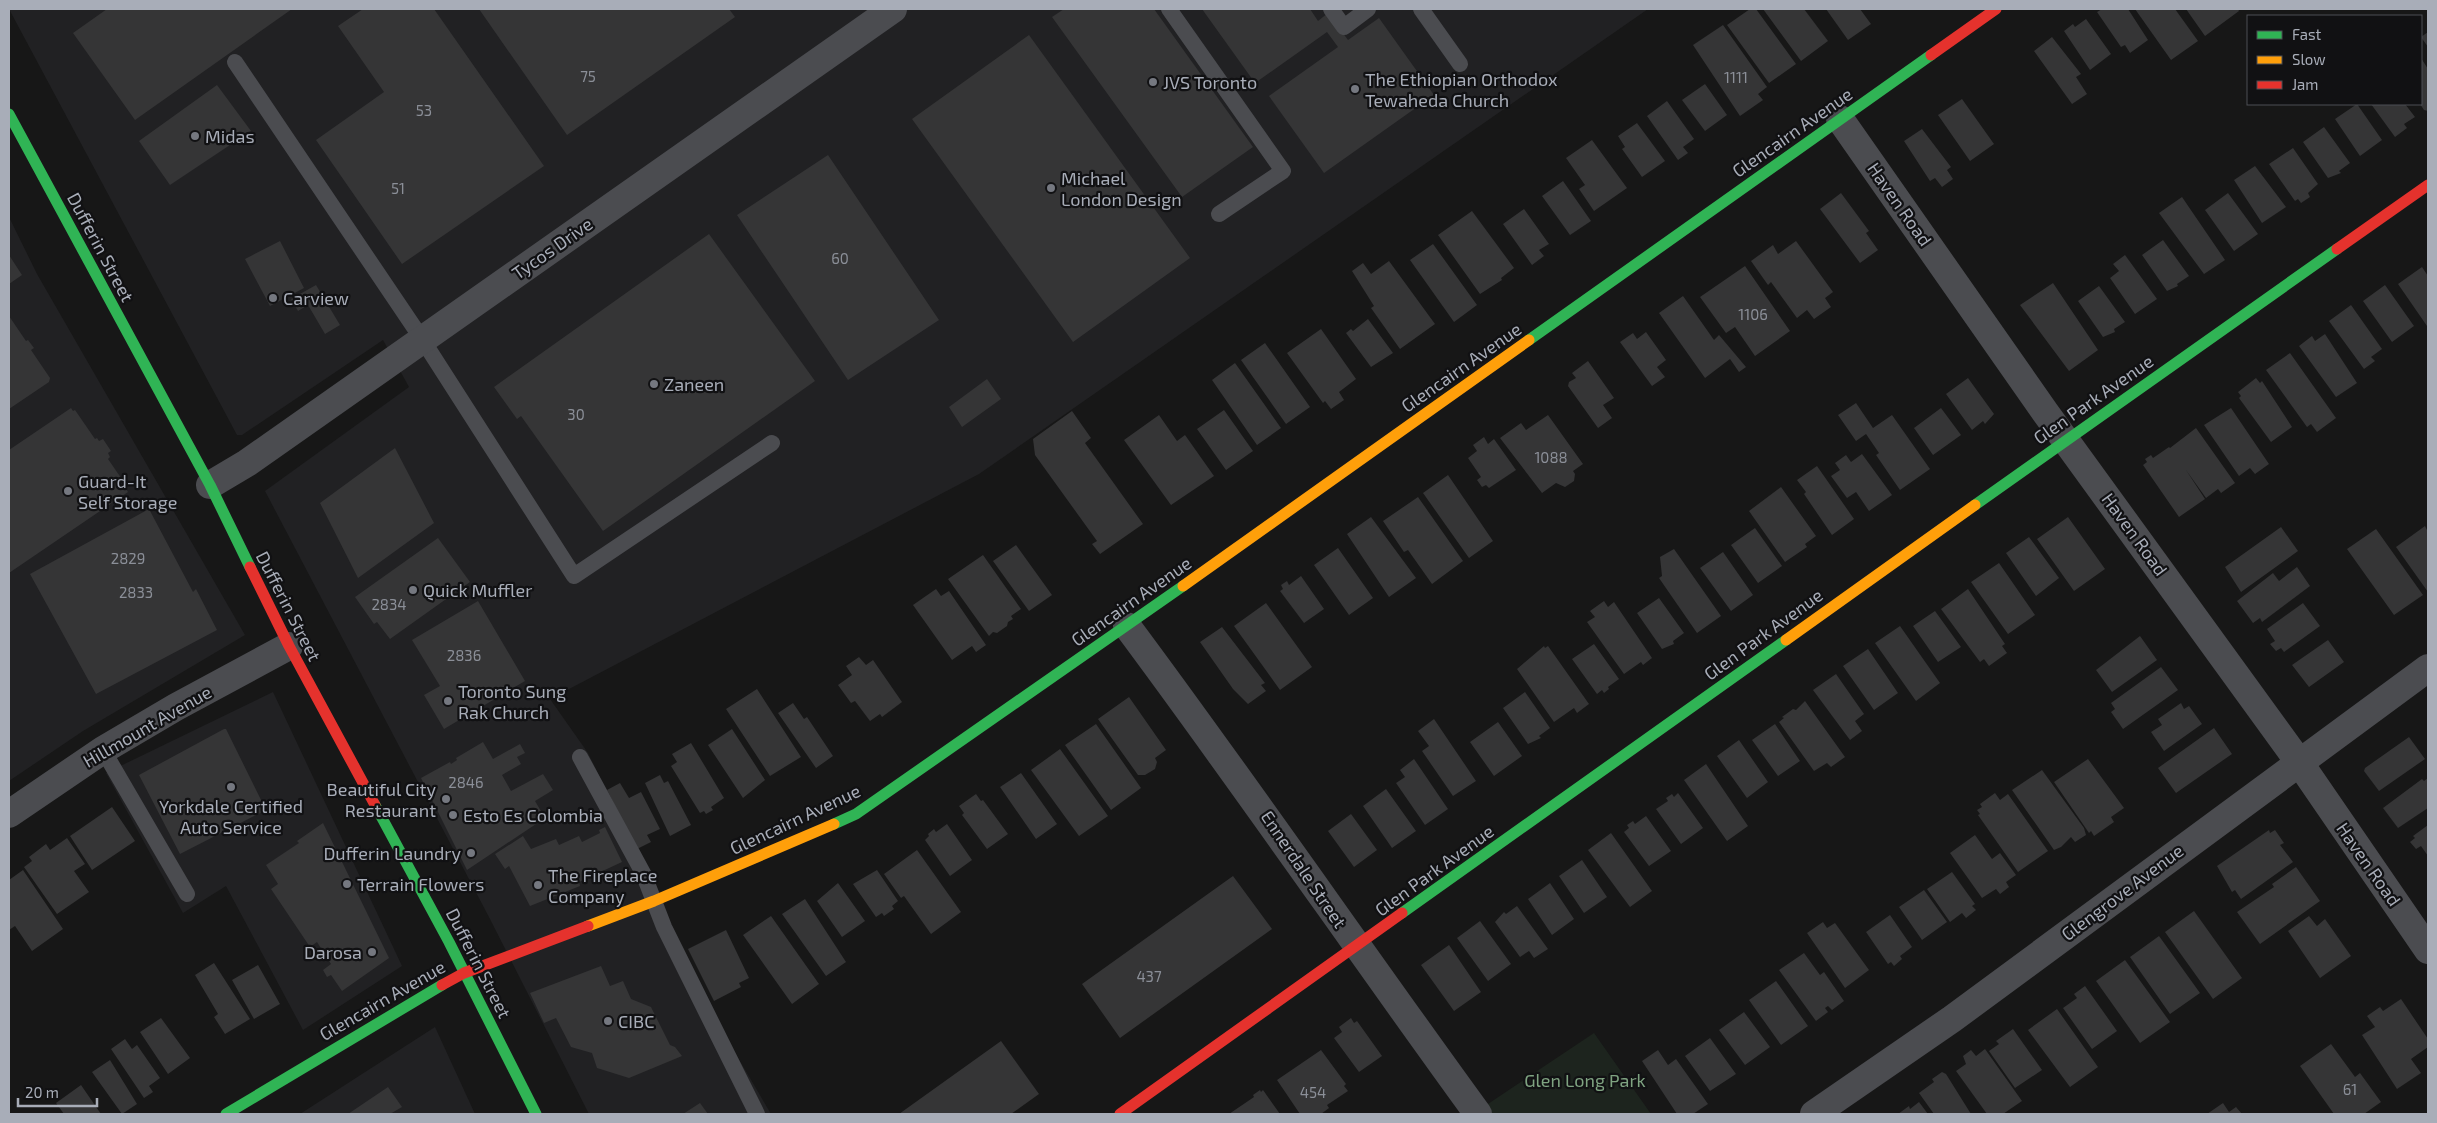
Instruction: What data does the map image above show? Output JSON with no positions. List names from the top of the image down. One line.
{"streets":{"street":["Glencairn Avenue","Haven Road","Dufferin Street","Tycos Drive","Glen Park Avenue","Hillmount Avenue","Ennerdale Street","Glengrove Avenue"]},"crossings":[["Glencairn Avenue","Haven Road"],["Glencairn Avenue","Dufferin Street"],["Glencairn Avenue","Ennerdale Street"],["Haven Road","Glen Park Avenue"],["Haven Road","Glengrove Avenue"],["Dufferin Street","Tycos Drive"],["Dufferin Street","Hillmount Avenue"],["Glen Park Avenue","Ennerdale Street"]],"parks":["Glen Long Park"],"places":["JVS Toronto","The Ethiopian Orthodox Tewaheda Church","Midas","Michael London Design","Carview","Zaneen","Guard-It Self Storage","Quick Muffler","Toronto Sung Rak Church","Yorkdale Certified Auto Service","Beautiful City Restaurant","Esto Es Colombia","Dufferin Laundry","Terrain Flowers","The Fireplace Company","Darosa","CIBC"],"house_numbers":["75","1111","53","51","60","1106","30","1088","2829","2833","2834","2836","2846","437","61","454"],"legend":["Fast","Slow","Jam"],"scale_bar":"20 m"}
